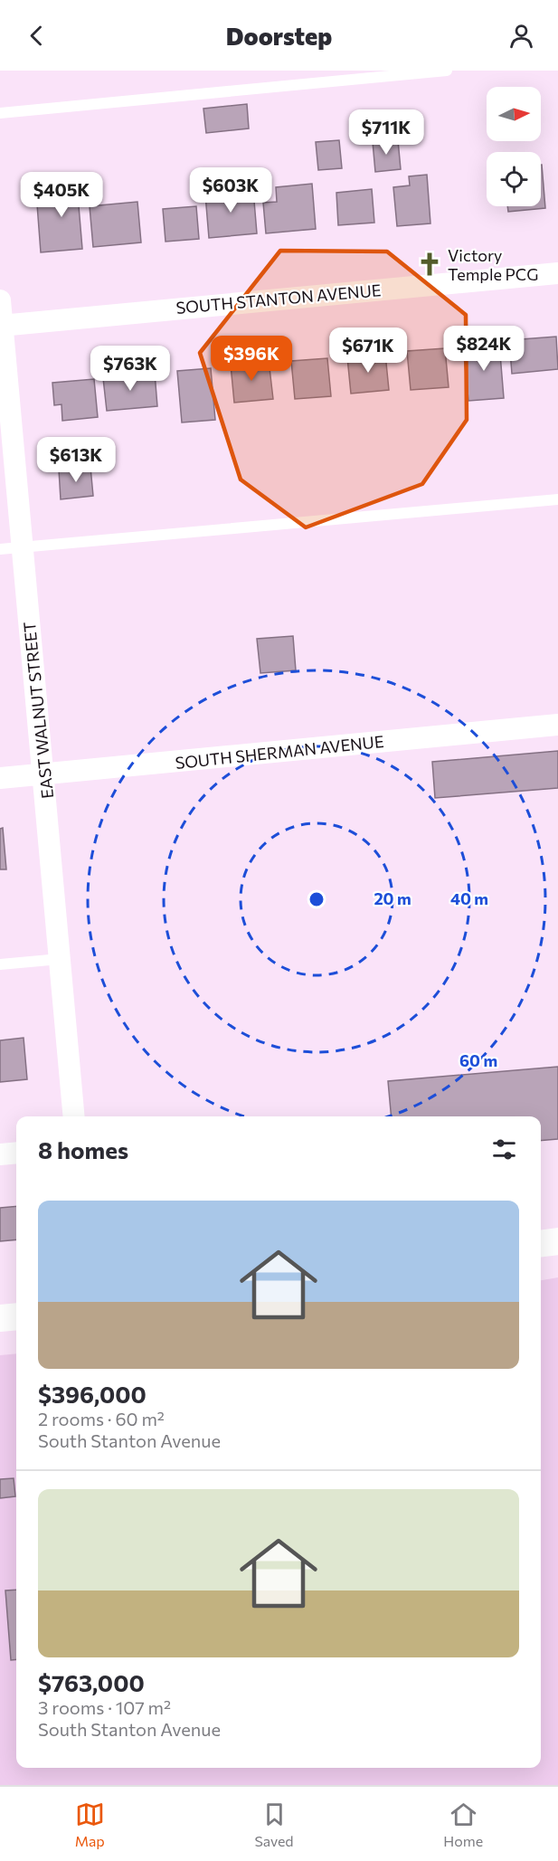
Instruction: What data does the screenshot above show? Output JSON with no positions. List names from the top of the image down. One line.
{"streets":{"street":["SOUTH STANTON AVENUE","EAST WALNUT STREET","SOUTH SHERMAN AVENUE"]},"crossings":[["SOUTH STANTON AVENUE","EAST WALNUT STREET"],["EAST WALNUT STREET","SOUTH SHERMAN AVENUE"]],"places":{"church":["Victory Temple PCG"]},"north":"right","page":{"header":"Doorstep","price":["$711K","$603K","$405K","$824K","$671K","$396K","$763K","$613K"],"heading":"8 homes","list":[{"name":"$396,000","note":"2 rooms · 60 m² · South Stanton Avenue"},{"name":"$763,000","note":"3 rooms · 107 m² · South Stanton Avenue"}],"tabs":["Map","Saved","Home"]},"rings":["20 m","40 m","60 m"]}
